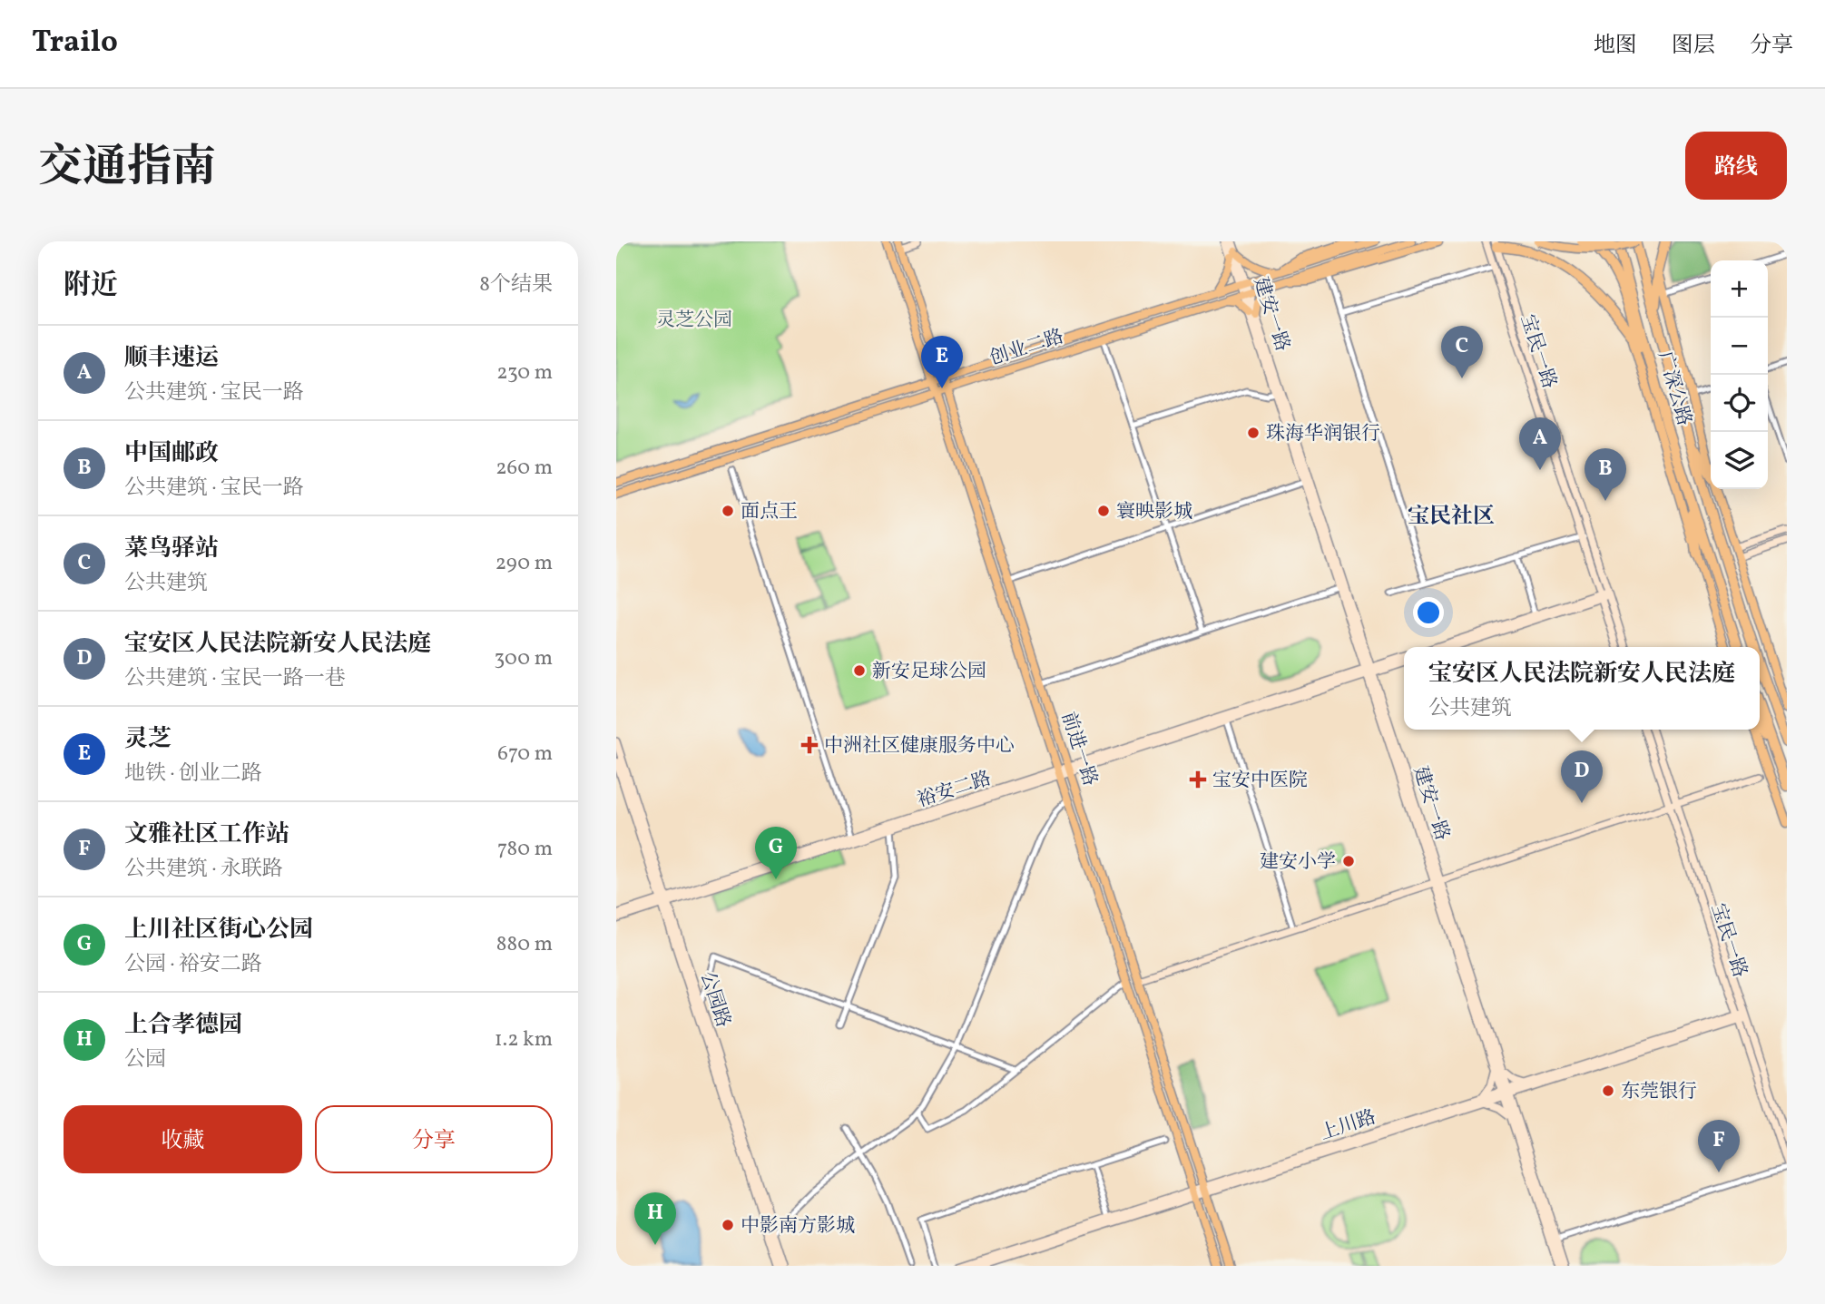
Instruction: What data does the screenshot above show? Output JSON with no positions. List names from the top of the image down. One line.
{"streets":{"highway":["广深公路"],"main road":["建安一路","创业二路","宝民一路","前进一路","裕安二路","公园路","上川路"]},"crossings":[["建安一路","创业二路"],["建安一路","裕安二路"],["建安一路","上川路"],["创业二路","前进一路"],["宝民一路","上川路"],["前进一路","裕安二路"],["前进一路","上川路"],["裕安二路","公园路"]],"districts":["宝民社区"],"parks":["灵芝公园"],"places":{"other":["珠海华润银行","面点王","寰映影城","新安足球公园","建安小学","东莞银行","中影南方影城"],"health":["中洲社区健康服务中心","宝安中医院"]},"page":{"header":"Trailo","nav":["地图","图层","分享"],"title":"交通指南","buttons":["路线",["收藏","分享"]],"heading":["附近","8个结果"],"map_buttons":["+","−"],"list":[{"mark":"A","name":"顺丰速运","note":"公共建筑 · 宝民一路","value":"230 m"},{"mark":"B","name":"中国邮政","note":"公共建筑 · 宝民一路","value":"260 m"},{"mark":"C","name":"菜鸟驿站","note":"公共建筑","value":"290 m"},{"mark":"D","name":"宝安区人民法院新安人民法庭","note":"公共建筑 · 宝民一路一巷","value":"300 m"},{"mark":"E","name":"灵芝","note":"地铁 · 创业二路","value":"670 m"},{"mark":"F","name":"文雅社区工作站","note":"公共建筑 · 永联路","value":"780 m"},{"mark":"G","name":"上川社区街心公园","note":"公园 · 裕安二路","value":"880 m"},{"mark":"H","name":"上合孝德园","note":"公园","value":"1.2 km"}],"pins":["C","E","A","B","D","G","F","H"],"popup":["宝安区人民法院新安人民法庭","公共建筑"]}}
